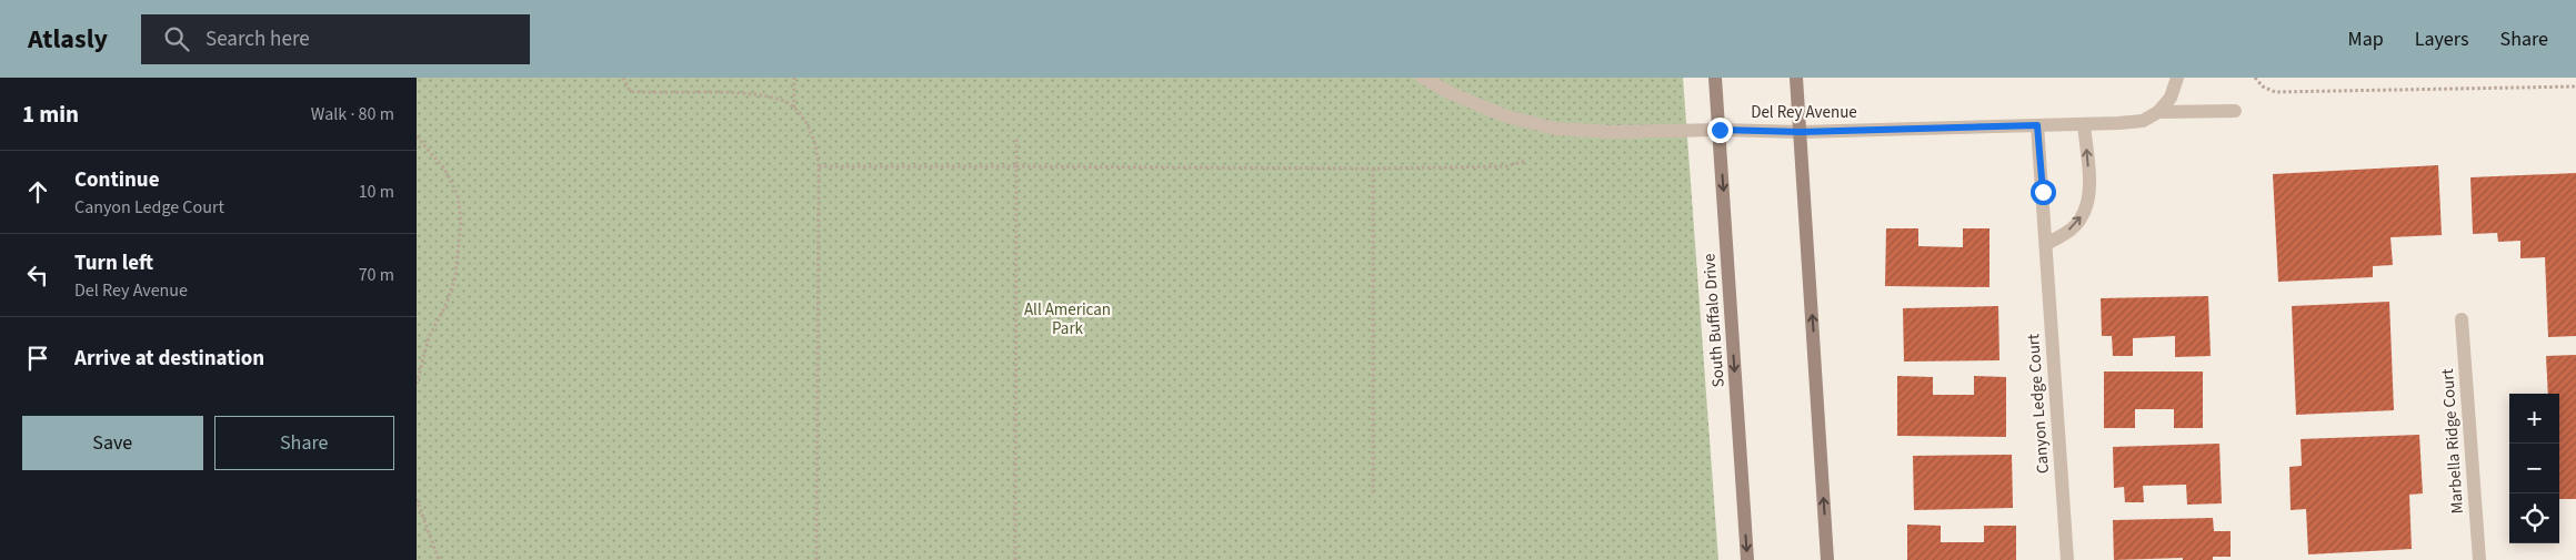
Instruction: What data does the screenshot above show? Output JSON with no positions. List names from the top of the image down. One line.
{"streets":{"main road":["South Buffalo Drive"],"street":["Del Rey Avenue","Canyon Ledge Court","Marbella Ridge Court"]},"crossings":[["Del Rey Avenue","South Buffalo Drive"],["Del Rey Avenue","Canyon Ledge Court"]],"parks":["All American Park"],"page":{"header":"Atlasly","search":"Search here","nav":["Map","Layers","Share"],"heading":["1 min","Walk · 80 m"],"list":[["Continue","Canyon Ledge Court","10 m"],["Turn left","Del Rey Avenue","70 m"],"Arrive at destination"],"map_buttons":["+","−"],"buttons":["Save","Share"]}}
